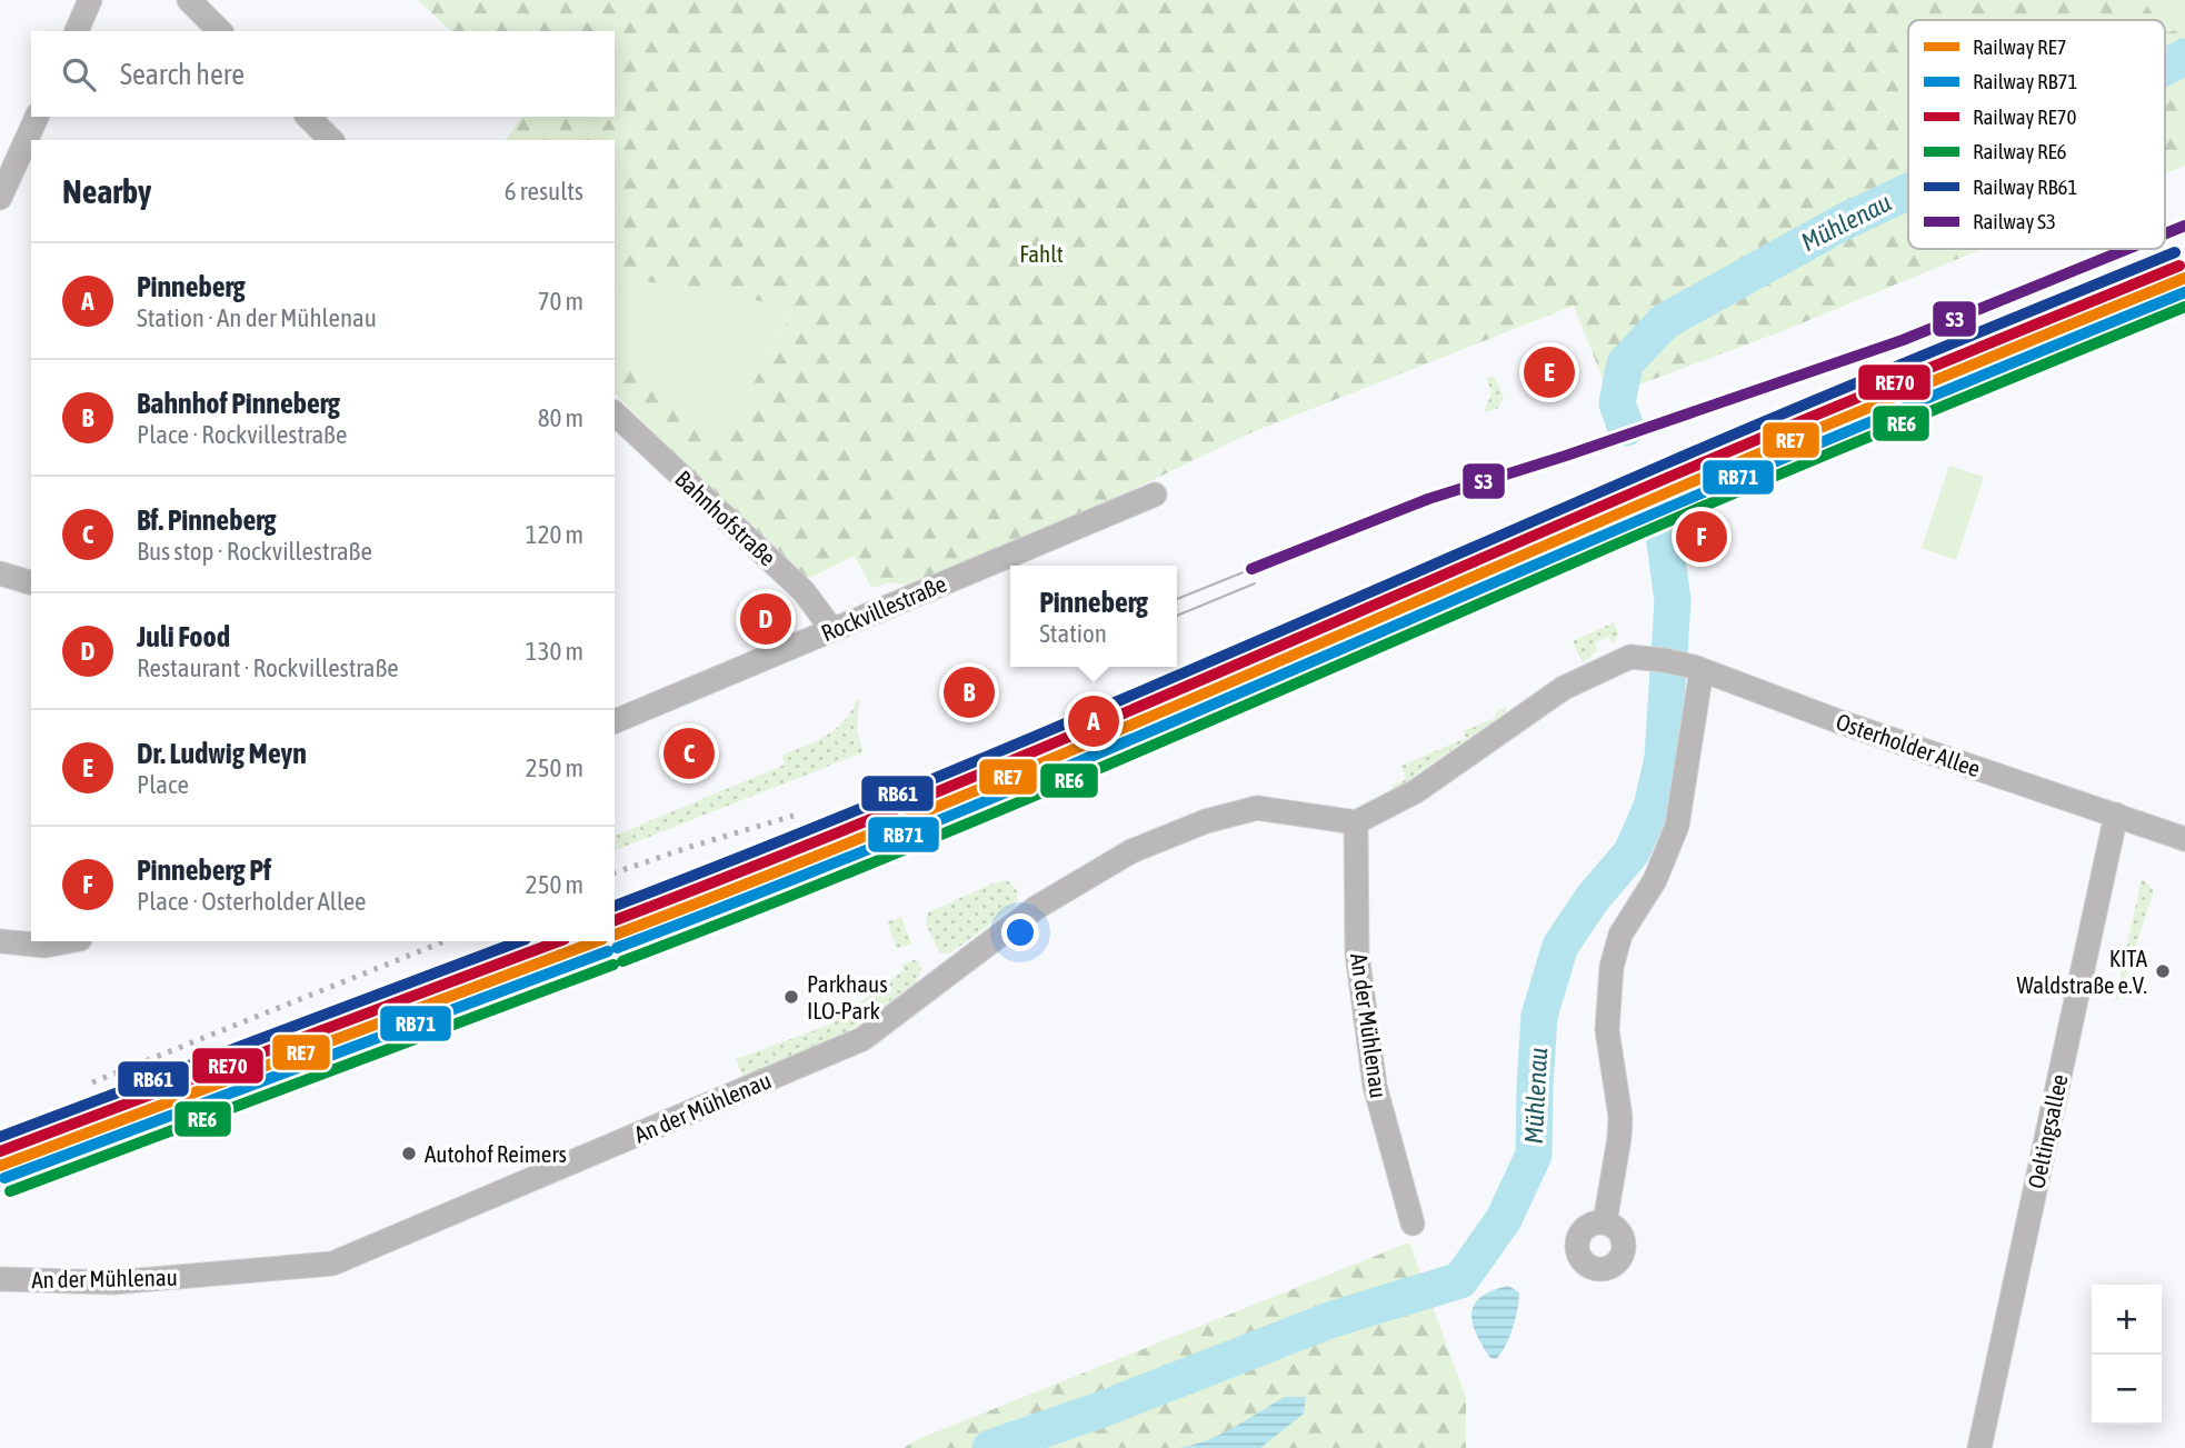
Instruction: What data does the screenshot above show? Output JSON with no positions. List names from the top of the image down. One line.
{"streets":{"street":["Bahnhofstraße","Rockvillestraße","Osterholder Allee","An der Mühlenau","Oeltingsallee"]},"crossings":[["Bahnhofstraße","Rockvillestraße"],["Osterholder Allee","An der Mühlenau"],["Osterholder Allee","Oeltingsallee"]],"water":["Mühlenau"],"parks":["Fahlt"],"places":["KITA Waldstraße e.V.","Parkhaus ILO-Park","Autohof Reimers"],"lines":["rail line S3","rail line RB61","rail line RE70","rail line RE7","rail line RB71","rail line RE6"],"legend":["Railway RE7","Railway RB71","Railway RE70","Railway RE6","Railway RB61","Railway S3"],"page":{"search":"Search here","heading":["Nearby","6 results"],"list":[{"mark":"A","name":"Pinneberg","note":"Station · An der Mühlenau","value":"70 m"},{"mark":"B","name":"Bahnhof Pinneberg","note":"Place · Rockvillestraße","value":"80 m"},{"mark":"C","name":"Bf. Pinneberg","note":"Bus stop · Rockvillestraße","value":"120 m"},{"mark":"D","name":"Juli Food","note":"Restaurant · Rockvillestraße","value":"130 m"},{"mark":"E","name":"Dr. Ludwig Meyn","note":"Place","value":"250 m"},{"mark":"F","name":"Pinneberg Pf","note":"Place · Osterholder Allee","value":"250 m"}],"pins":["E","F","D","B","A","C"],"popup":["Pinneberg","Station"],"map_buttons":["+","−"]}}
